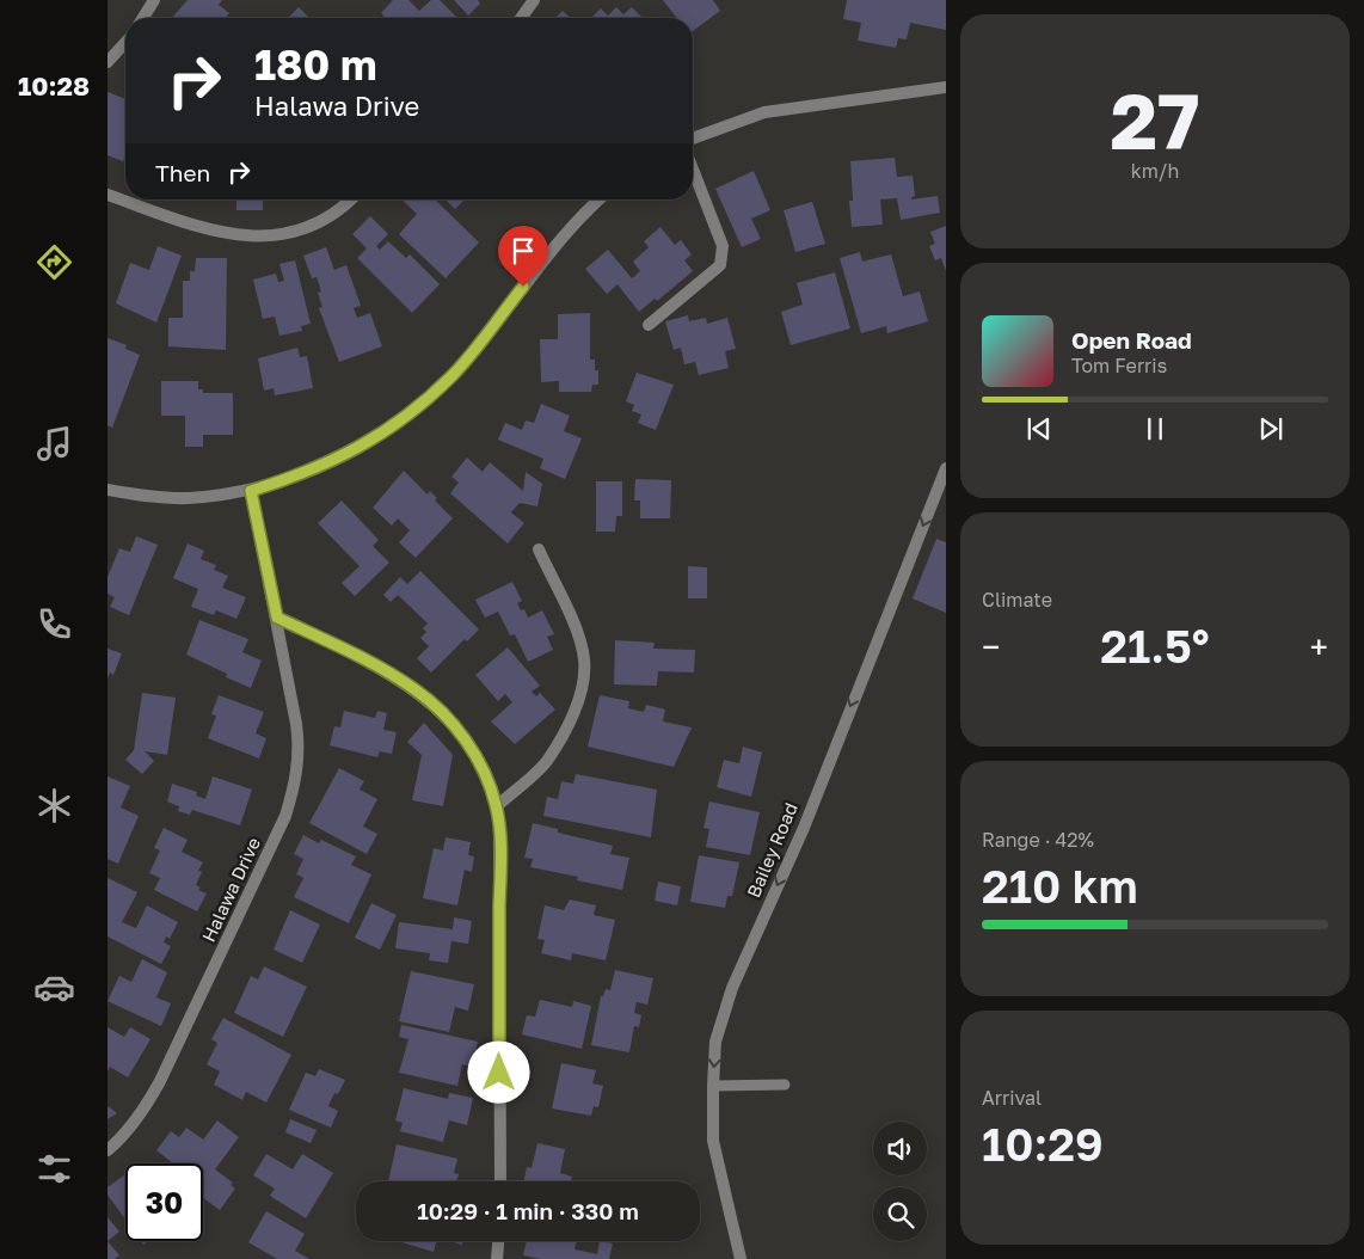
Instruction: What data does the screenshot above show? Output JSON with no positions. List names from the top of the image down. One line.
{"streets":{"street":["Bailey Road","Halawa Drive"]},"one_way":["Bailey Road"],"page":{"tabs":"10:28","tile":[["27","km/h"],"Climate",["Range · 42%","210 km"],["Arrival","10:29"]],"turn":["180 m","Halawa Drive"],"then":"Then","song":["Open Road","Tom Ferris"],"heat":["−","21.5°","+"],"limit":"30","trip":"10:29 · 1 min · 330 m"}}
